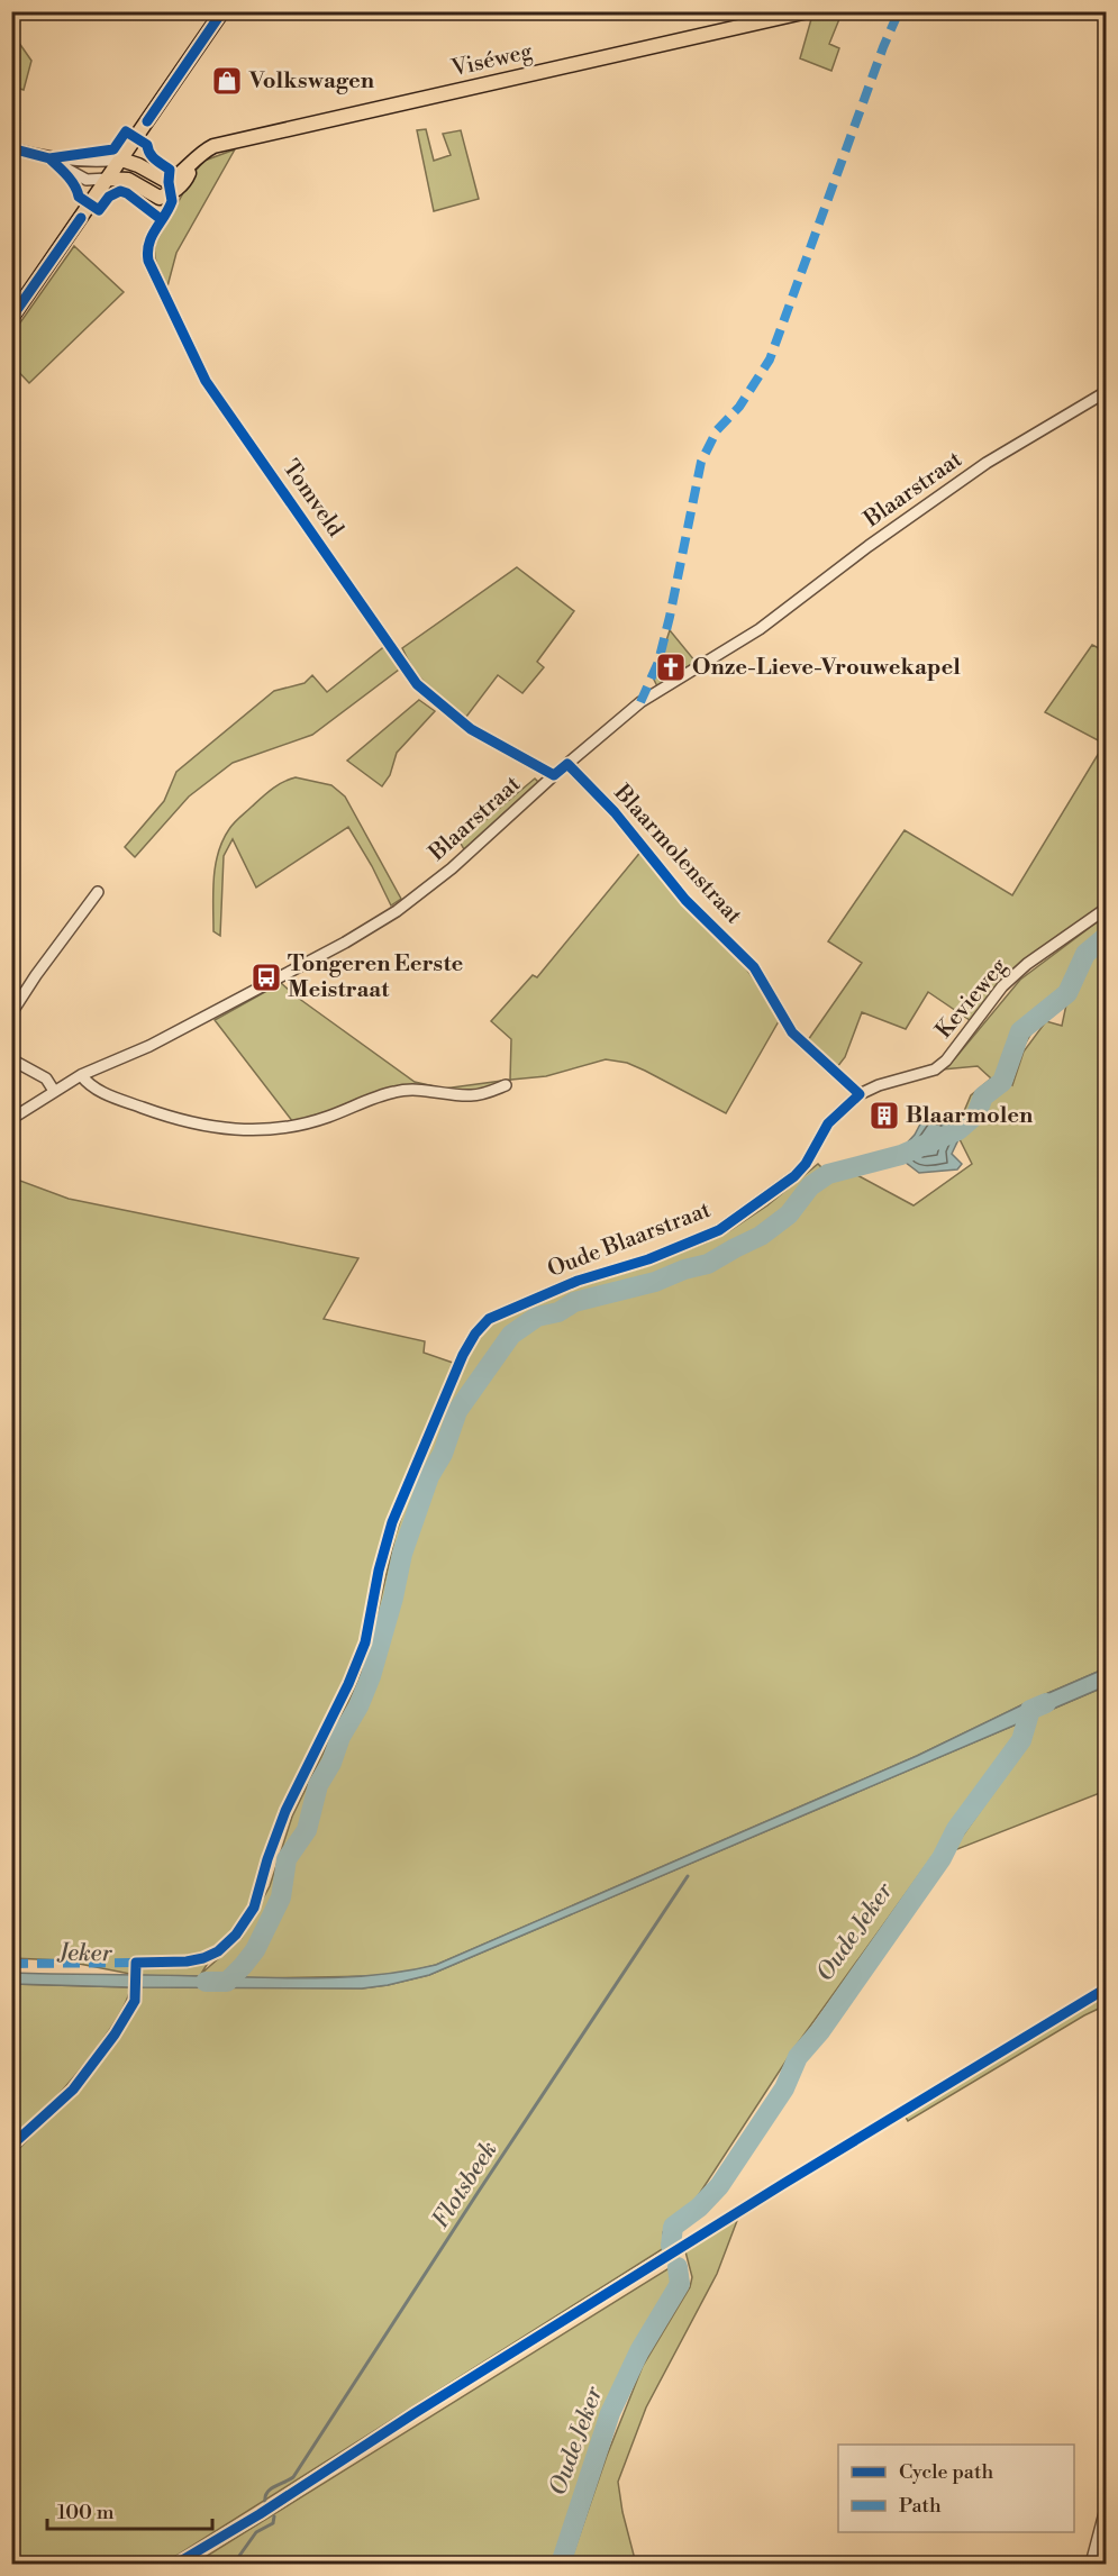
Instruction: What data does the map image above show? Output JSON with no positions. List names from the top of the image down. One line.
{"streets":{"main road":["Viséweg"],"street":["Blaarstraat","Tomveld","Blaarmolenstraat","Kevieweg","Oude Blaarstraat"]},"crossings":[["Viséweg","Tomveld"],["Blaarstraat","Tomveld"],["Blaarstraat","Blaarmolenstraat"],["Blaarmolenstraat","Kevieweg"],["Blaarmolenstraat","Oude Blaarstraat"],["Kevieweg","Oude Blaarstraat"]],"water":["Oude Jeker","Jeker","Flotsbeek"],"places":{"shop":["Volkswagen"],"church":["Onze-Lieve-Vrouwekapel"],"bus stop":["Tongeren Eerste Meistraat"],"building":["Blaarmolen"]},"legend":["Cycle path","Path"],"scale_bar":"100 m"}
